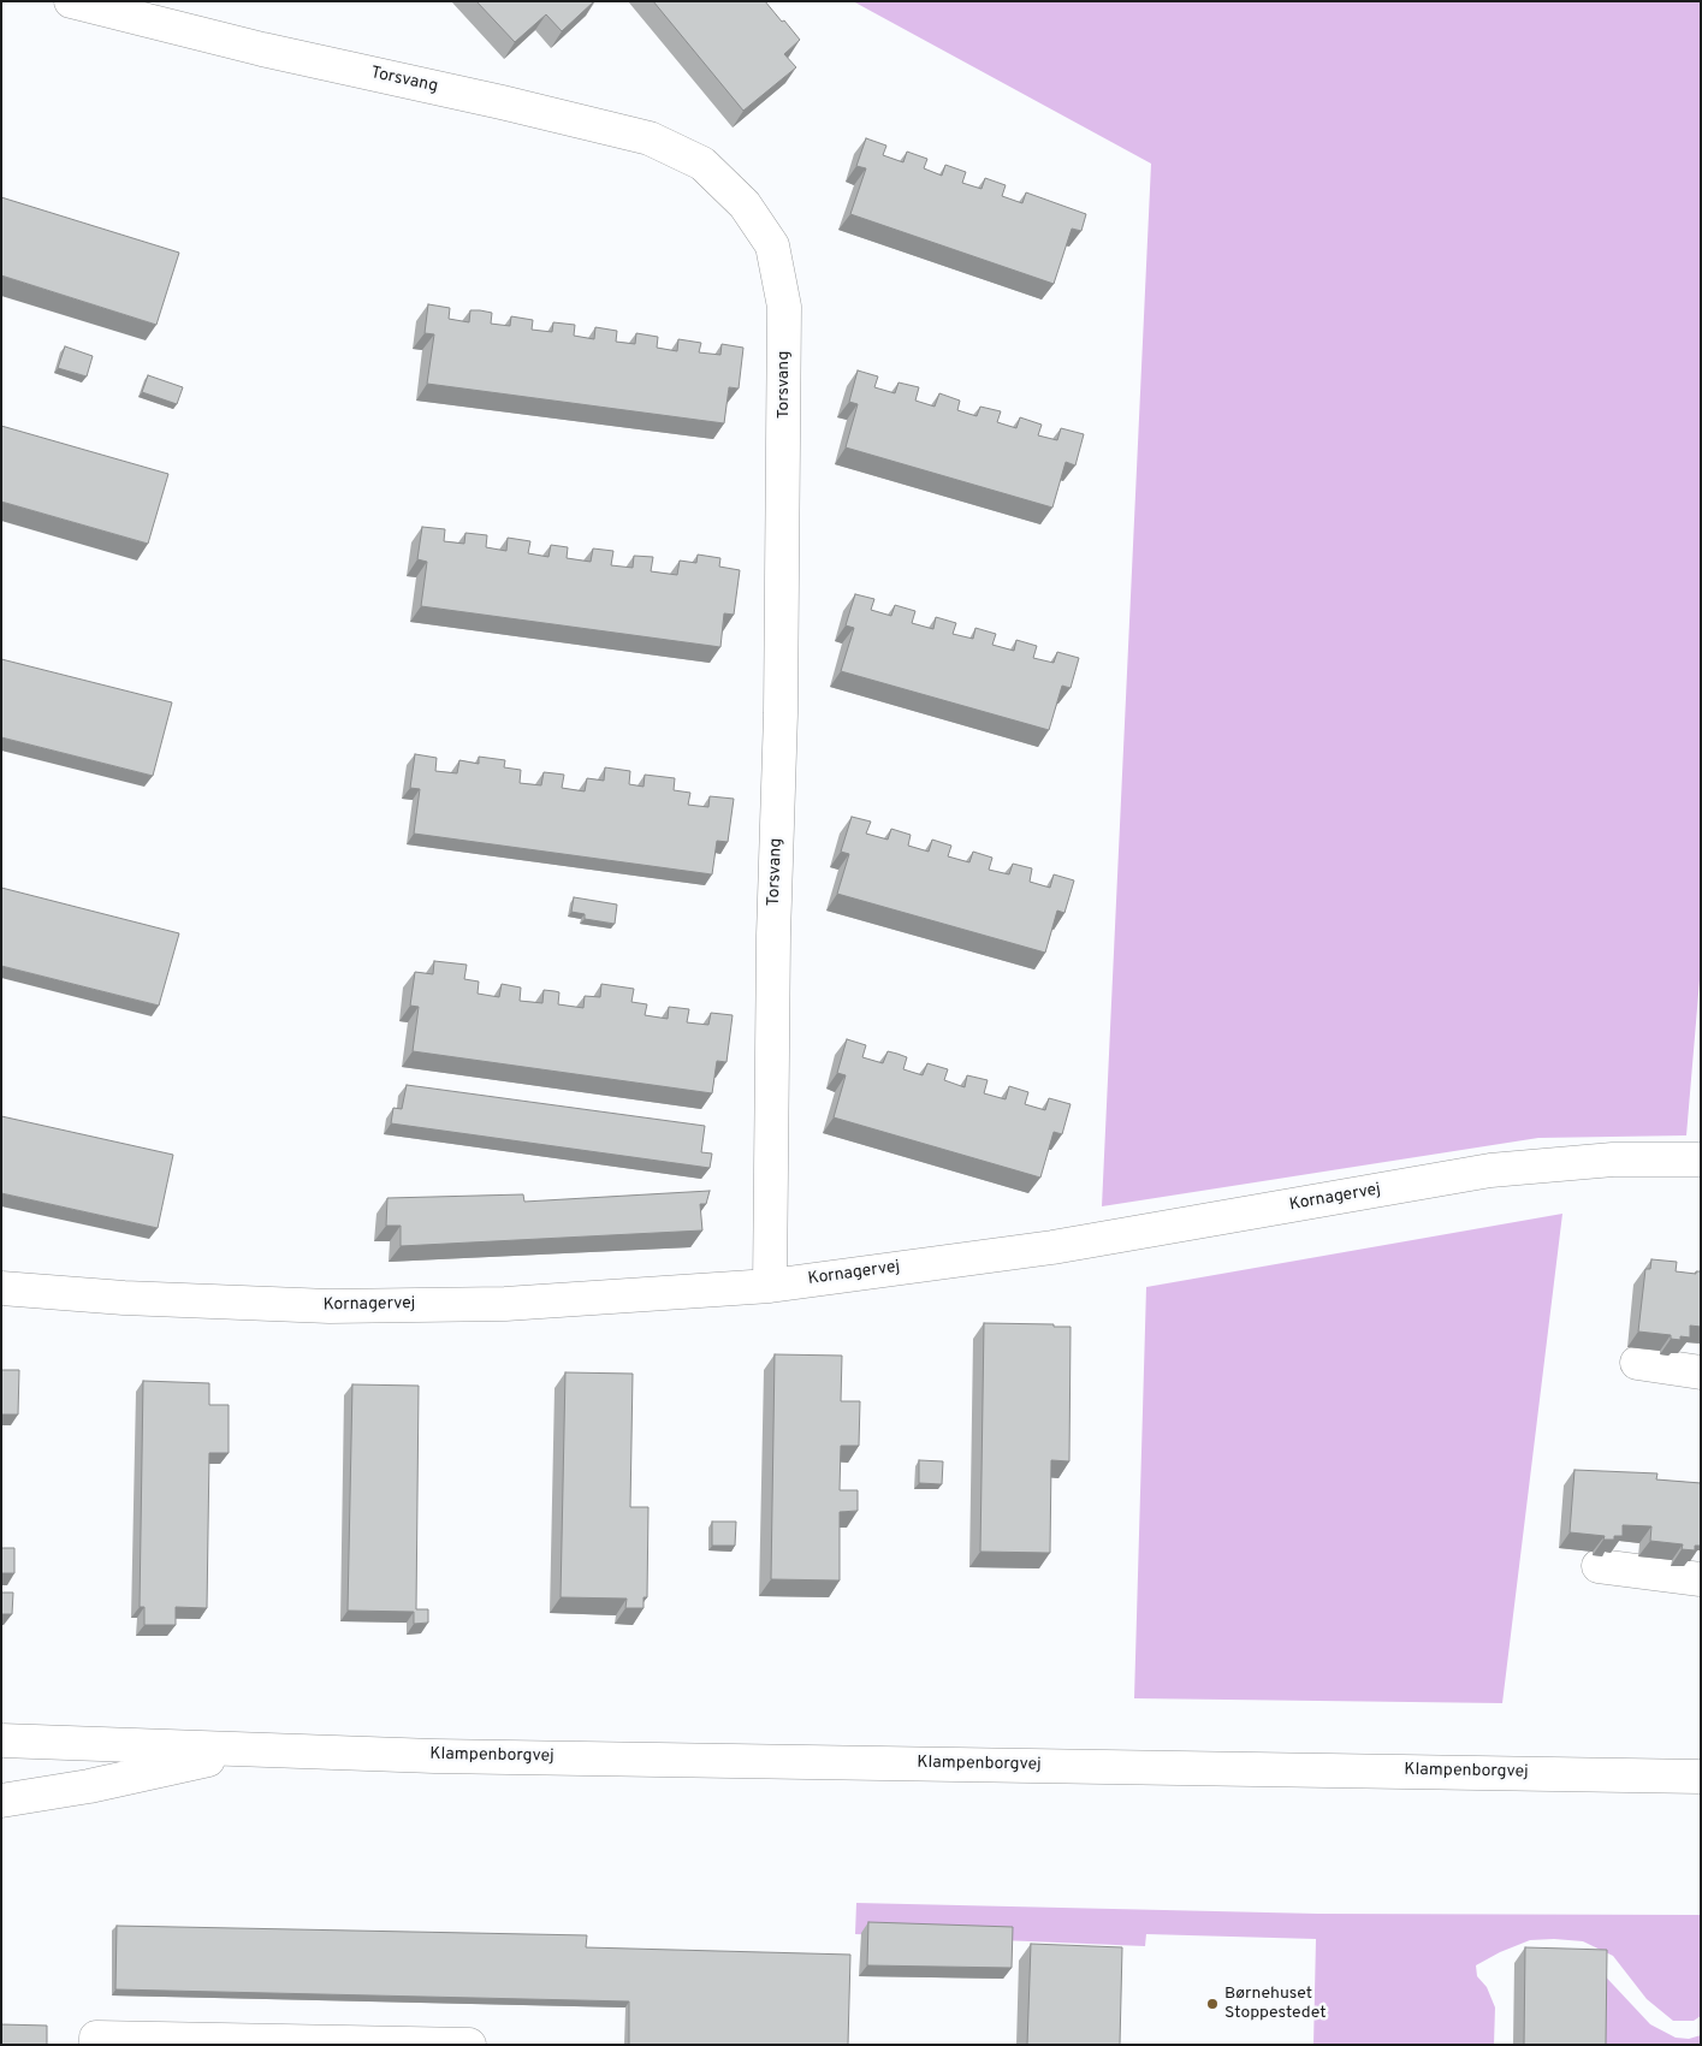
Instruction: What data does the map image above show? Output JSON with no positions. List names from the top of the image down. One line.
{"streets":{"street":["Torsvang","Kornagervej","Klampenborgvej"]},"crossings":[["Torsvang","Kornagervej"]],"places":["Børnehuset Stoppestedet"]}
